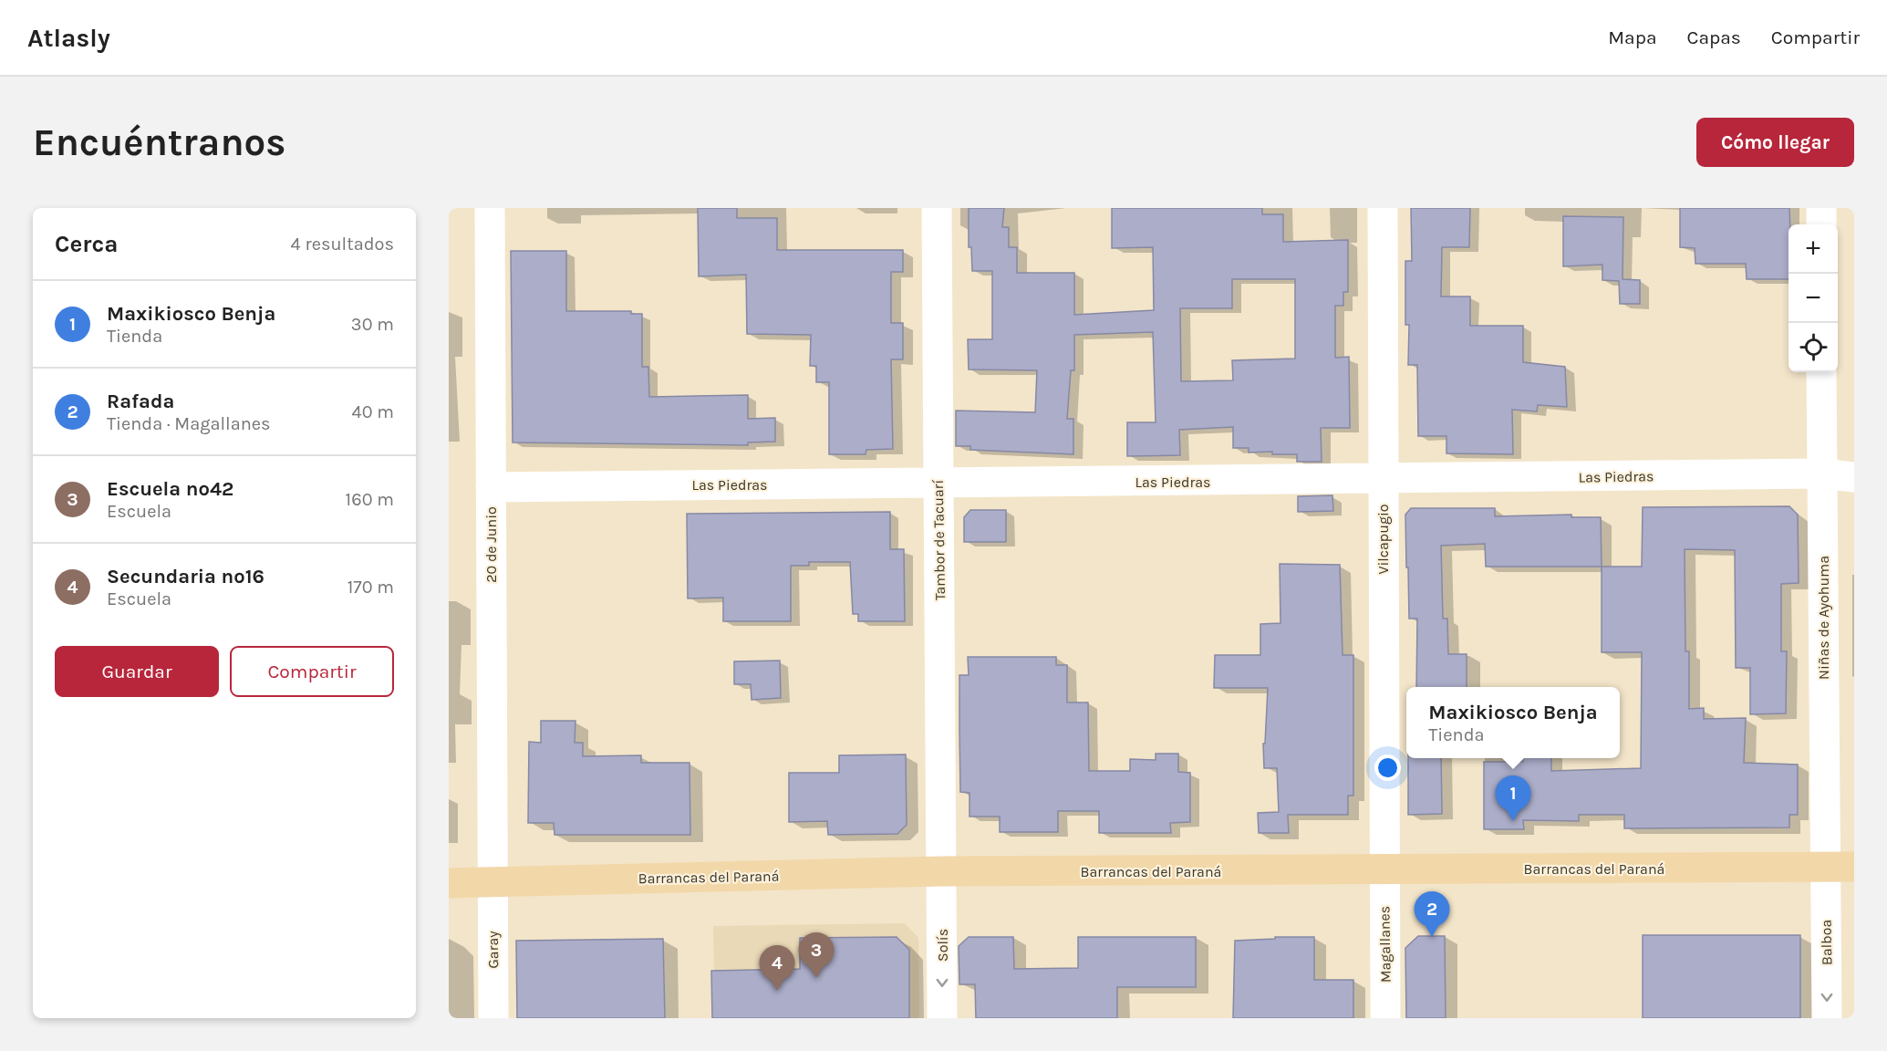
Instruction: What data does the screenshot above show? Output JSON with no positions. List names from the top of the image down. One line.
{"streets":{"main road":["Barrancas del Paraná"],"street":["Las Piedras","Vilcapugio","Tambor de Tacuarí","20 de Junio","Niñas de Ayohuma","Balboa","Magallanes","Solís","Garay"]},"crossings":[["Las Piedras","Vilcapugio"],["Las Piedras","Tambor de Tacuarí"],["Las Piedras","20 de Junio"],["Las Piedras","Niñas de Ayohuma"],["Vilcapugio","Barrancas del Paraná"],["Vilcapugio","Magallanes"],["Tambor de Tacuarí","Barrancas del Paraná"],["Tambor de Tacuarí","Solís"],["20 de Junio","Barrancas del Paraná"],["20 de Junio","Garay"],["Niñas de Ayohuma","Barrancas del Paraná"],["Niñas de Ayohuma","Balboa"],["Barrancas del Paraná","Balboa"],["Barrancas del Paraná","Magallanes"],["Barrancas del Paraná","Solís"],["Barrancas del Paraná","Garay"]],"one_way":["Balboa","Solís"],"page":{"header":"Atlasly","nav":["Mapa","Capas","Compartir"],"buttons":["Cómo llegar",["Guardar","Compartir"]],"title":"Encuéntranos","heading":["Cerca","4 resultados"],"map_buttons":["+","−"],"list":[{"mark":"1","name":"Maxikiosco Benja","note":"Tienda","value":"30 m"},{"mark":"2","name":"Rafada","note":"Tienda · Magallanes","value":"40 m"},{"mark":"3","name":"Escuela nº42","note":"Escuela","value":"160 m"},{"mark":"4","name":"Secundaria nº16","note":"Escuela","value":"170 m"}],"popup":["Maxikiosco Benja","Tienda"],"pins":["1","2","3","4"]}}
